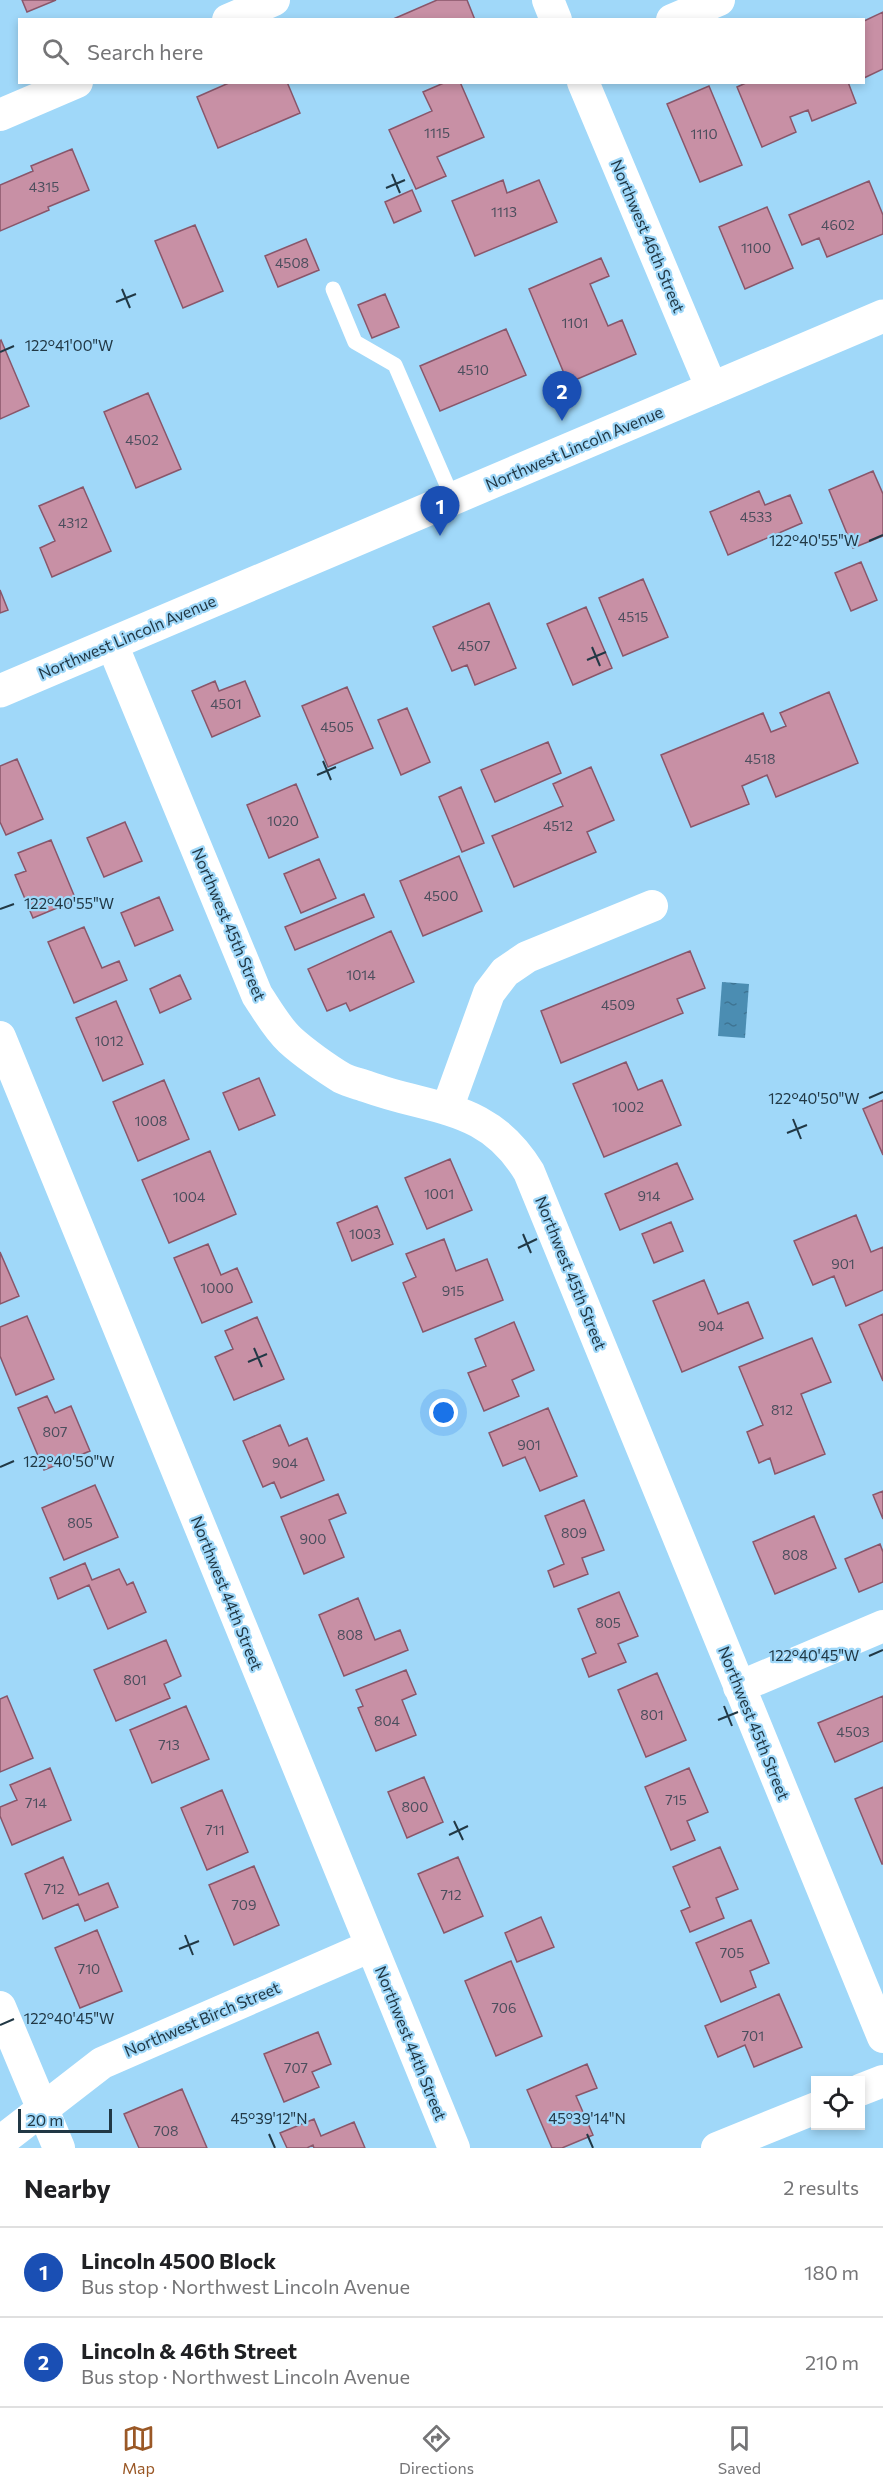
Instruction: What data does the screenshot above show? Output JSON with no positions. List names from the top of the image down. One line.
{"streets":{"street":["Northwest 46th Street","Northwest Lincoln Avenue","Northwest 45th Street","Northwest 44th Street","Northwest Birch Street"]},"crossings":[["Northwest 46th Street","Northwest Lincoln Avenue"],["Northwest Lincoln Avenue","Northwest 45th Street"],["Northwest 44th Street","Northwest Birch Street"]],"house_numbers":["1115","1110","4315","1113","4602","1100","4508","1101","4510","4502","4533","4312","4515","4507","4501","4505","4518","1020","4512","4500","1014","4509","1012","1002","1008","1001","914","1004","1003","901","1000","915","904","812","807","901","904","805","809","900","808","805","808","801","801","804","4503","713","715","714","800","711","712","712","709","705","710","706","701","707","708"],"scale_bar":"20 m","page":{"search":"Search here","pins":["2","1"],"scale":"20 m","heading":["Nearby","2 results"],"list":[{"mark":"1","name":"Lincoln 4500 Block","note":"Bus stop · Northwest Lincoln Avenue","value":"180 m"},{"mark":"2","name":"Lincoln & 46th Street","note":"Bus stop · Northwest Lincoln Avenue","value":"210 m"}],"nav":["Map","Directions","Saved"]},"coordinates":["122°41'00\"W","122°40'55\"W","122°40'50\"W","122°40'45\"W","45°39'12\"N","45°39'14\"N"]}
